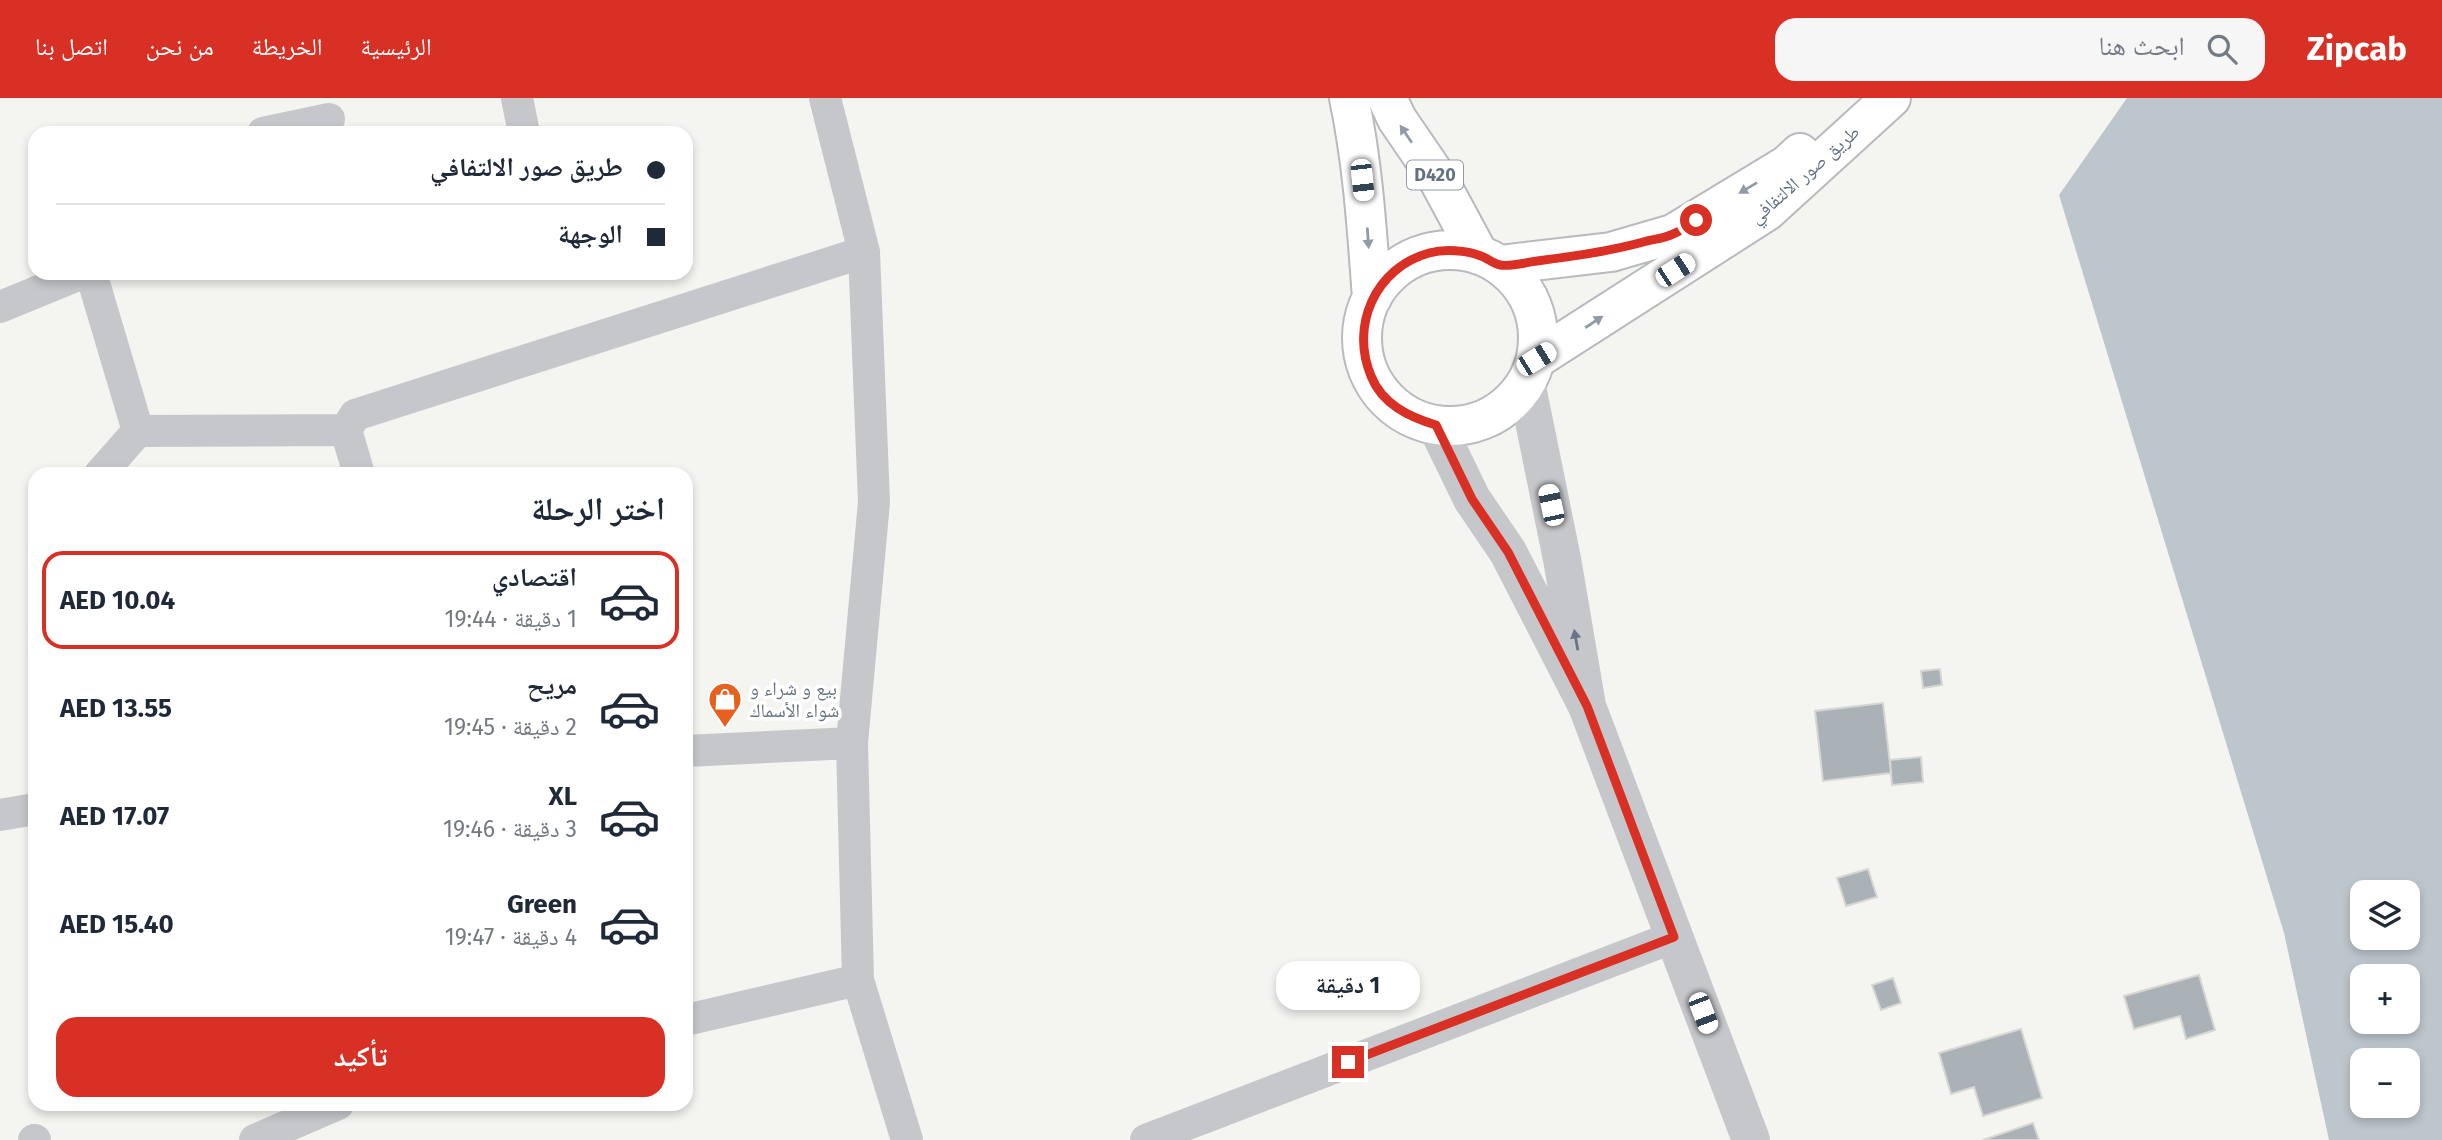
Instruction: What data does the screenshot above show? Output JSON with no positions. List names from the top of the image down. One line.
{"streets":{"main road":["طريق صور الالتفافي","D420"]},"crossings":[["طريق صور الالتفافي","D420"]],"places":{"shop":["بيع و شراء و شواء الأسماك"]},"page":{"header":"Zipcab","search":"ابحث هنا","nav":["الرئيسية","الخريطة","من نحن","اتصل بنا"],"banner":["طريق صور الالتفافي","الوجهة"],"heading":"اختر الرحلة","list":[{"name":"اقتصادي","note":"1 دقيقة · 19:44","value":"AED 10.04"},{"name":"مريح","note":"2 دقيقة · 19:45","value":"AED 13.55"},{"name":"XL","note":"3 دقيقة · 19:46","value":"AED 17.07"},{"name":"Green","note":"4 دقيقة · 19:47","value":"AED 15.40"}],"map_buttons":["+","−"],"bubble":"1 دقيقة","buttons":"تأكيد"}}
